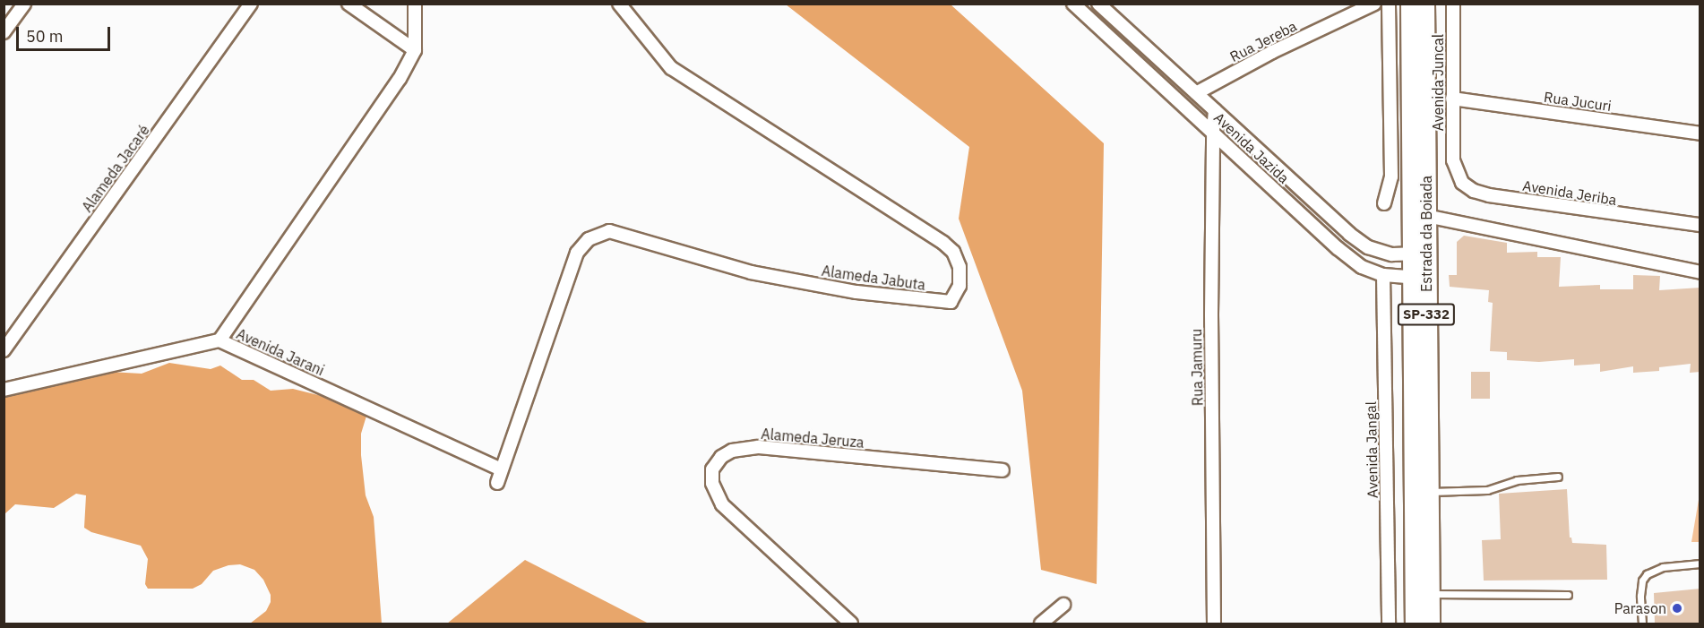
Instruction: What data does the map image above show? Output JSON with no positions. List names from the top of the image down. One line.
{"streets":{"main road":["Estrada da Boiada","SP-332"],"street":["Rua Jereba","Avenida Juncal","Rua Jucuri","Avenida Jazida","Alameda Jacaré","Avenida Jeriba","Alameda Jabuta","Avenida Jarani","Rua Jamuru","Alameda Jeruza","Avenida Jangal"]},"crossings":[["Rua Jereba","Avenida Jazida"],["Avenida Juncal","Rua Jucuri"],["Avenida Juncal","Avenida Jeriba"],["Avenida Jazida","Estrada da Boiada"],["Avenida Jazida","Rua Jamuru"],["Avenida Jazida","Avenida Jangal"],["Alameda Jabuta","Avenida Jarani"]],"places":["Parason"],"scale_bar":"50 m"}
